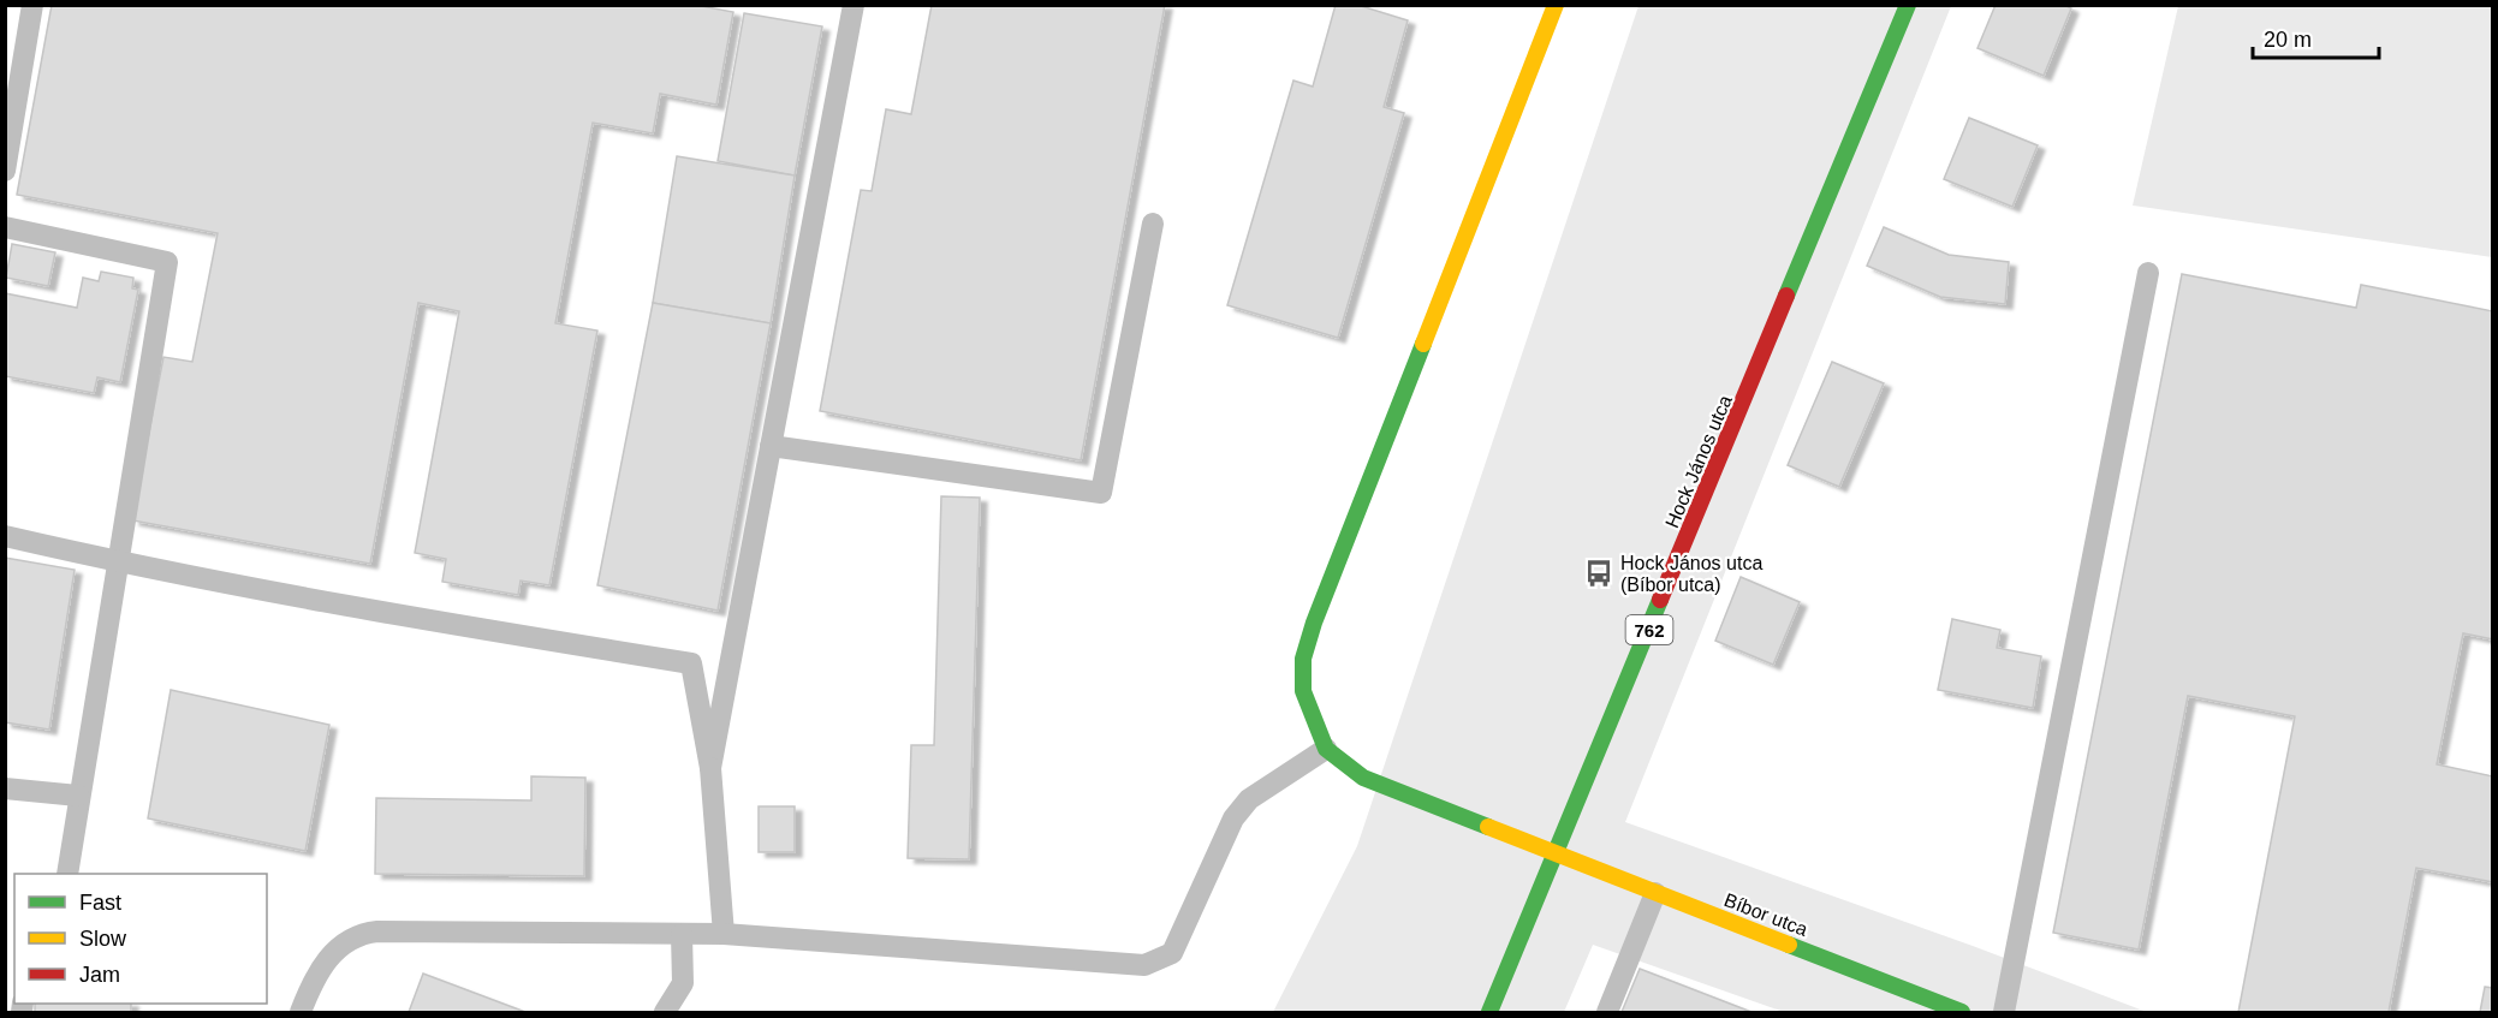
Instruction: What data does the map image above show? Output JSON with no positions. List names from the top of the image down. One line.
{"streets":{"street":["Hock János utca","762","Bíbor utca"]},"crossings":[["Hock János utca","Bíbor utca"]],"places":{"bus stop":["Hock János utca (Bíbor utca)"]},"legend":["Fast","Slow","Jam"],"scale_bar":"20 m"}
